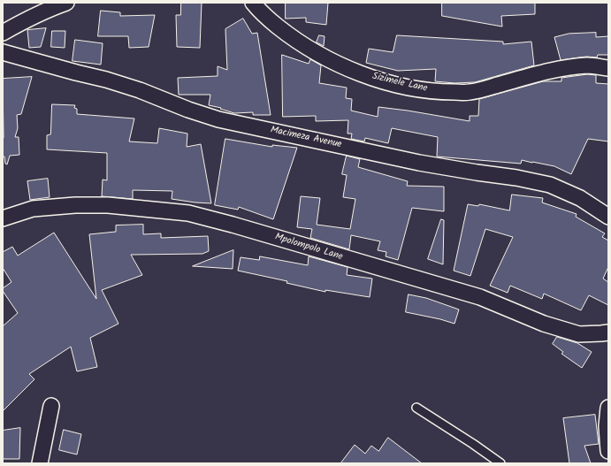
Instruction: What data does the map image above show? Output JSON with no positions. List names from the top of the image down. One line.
{"streets":{"street":["Sizimele Lane","Macimeza Avenue","Mpolompolo Lane"]}}
